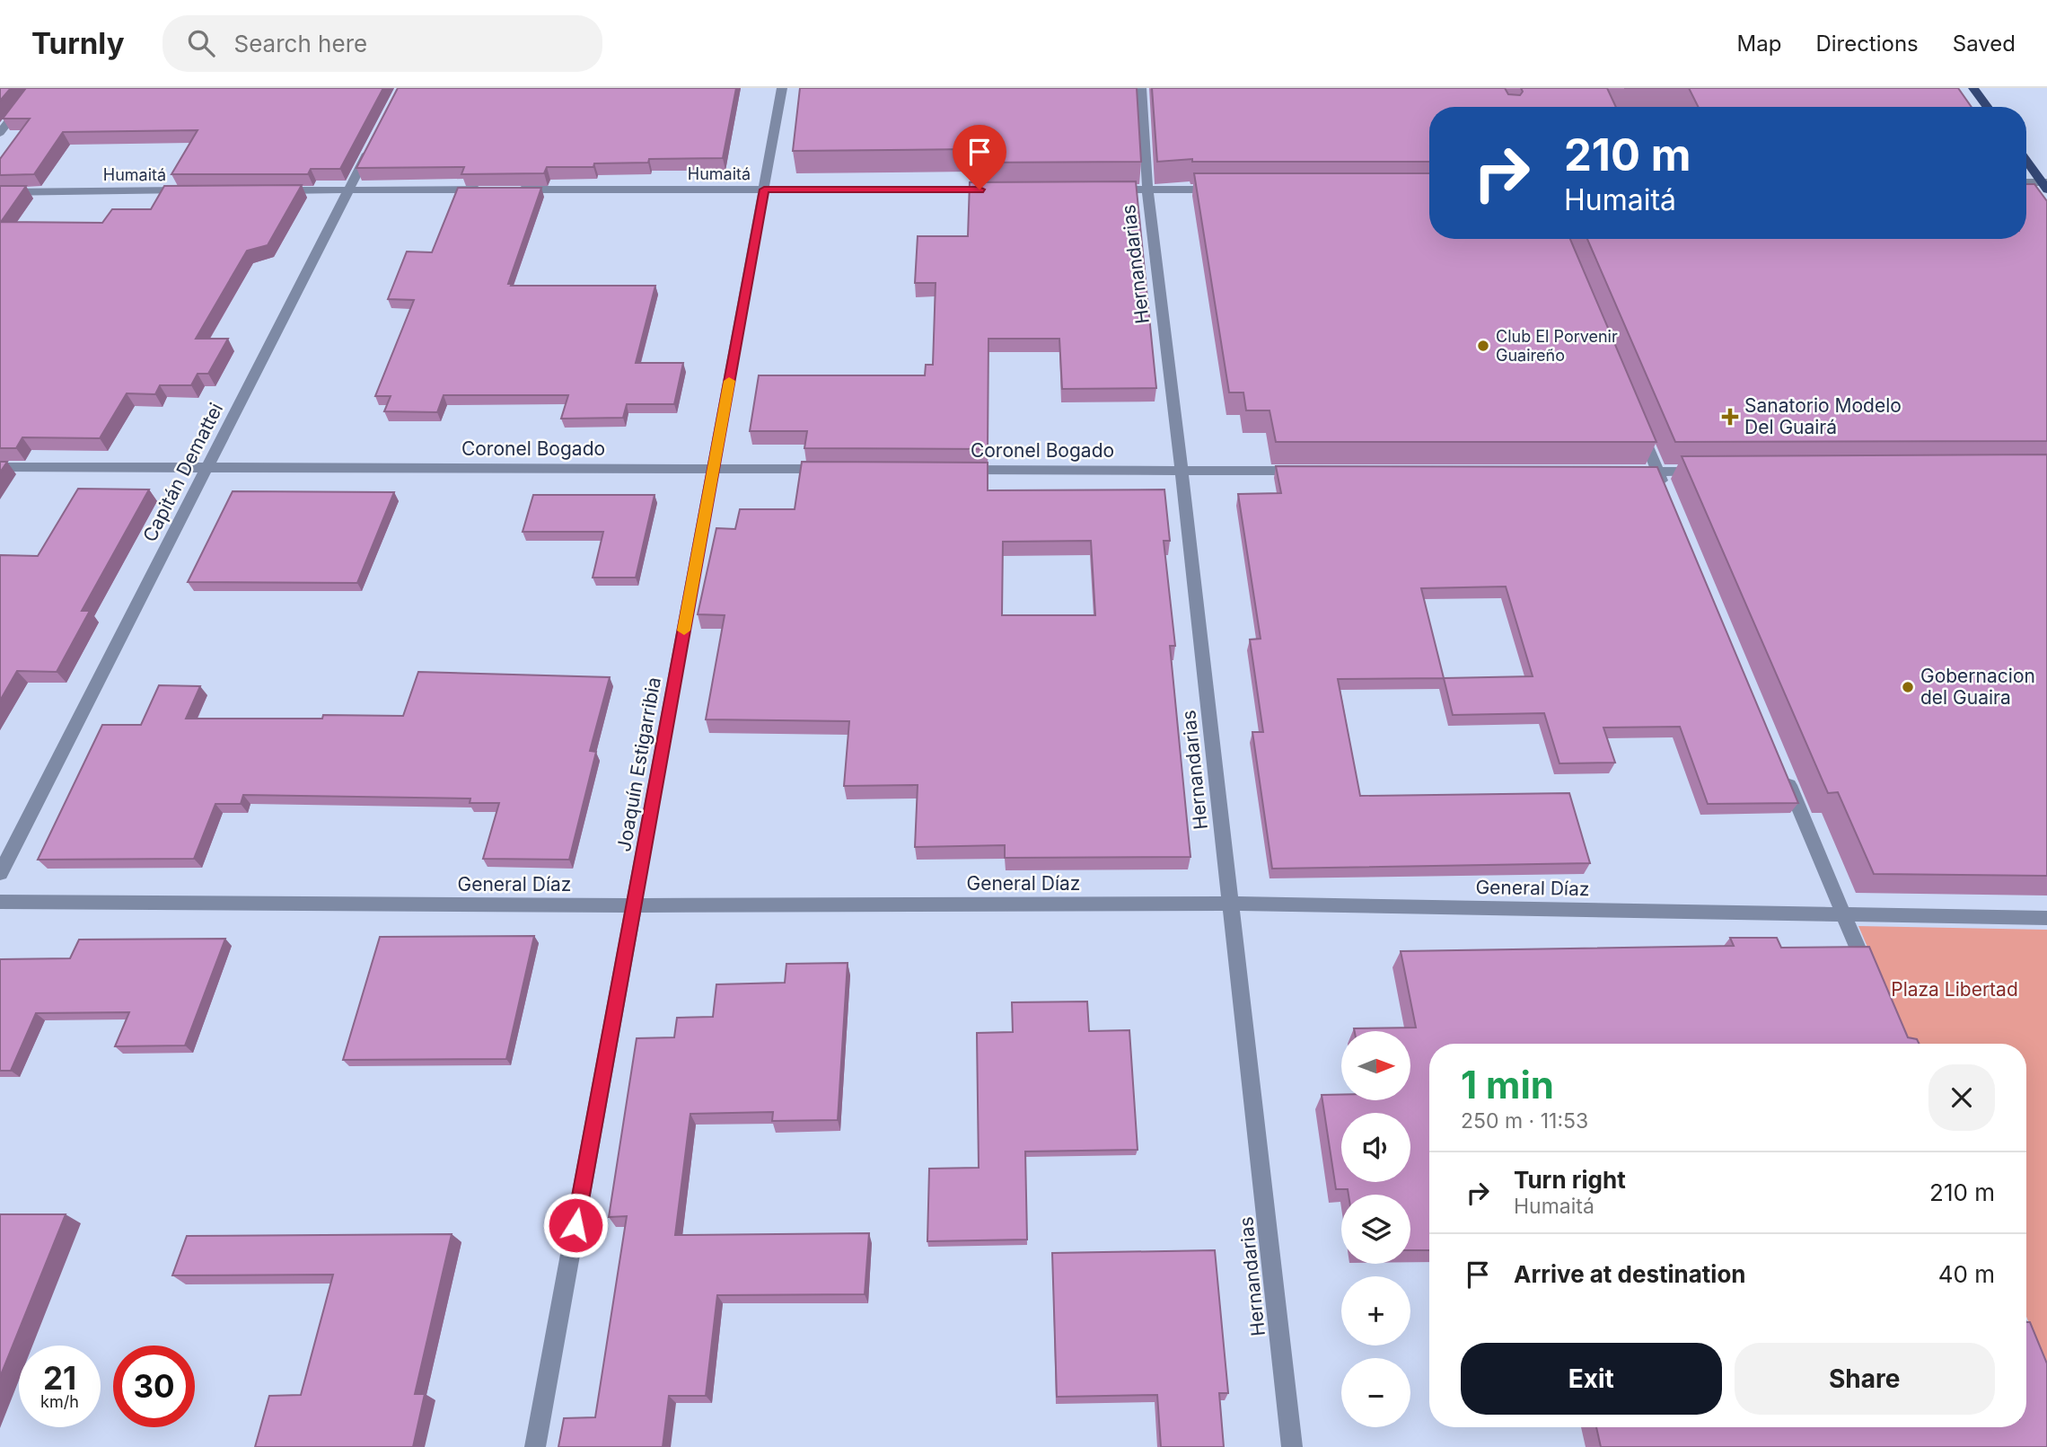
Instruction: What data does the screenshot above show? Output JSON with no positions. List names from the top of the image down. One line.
{"streets":{"street":["Humaitá","Hernandarias","Coronel Bogado","Capitán Demattei","Joaquín Estigarribia","General Díaz"]},"crossings":[["Humaitá","Capitán Demattei"],["Humaitá","Joaquín Estigarribia"],["Hernandarias","Coronel Bogado"],["Hernandarias","General Díaz"],["Coronel Bogado","Capitán Demattei"],["Coronel Bogado","Joaquín Estigarribia"],["Joaquín Estigarribia","General Díaz"]],"parks":["Plaza Libertad"],"places":{"other":["Club El Porvenir Guaireño","Gobernacion del Guaira"],"health":["Sanatorio Modelo Del Guairá"]},"north":"right","page":{"header":"Turnly","search":"Search here","nav":["Map","Directions","Saved"],"turn":["210 m","Humaitá"],"map_buttons":["+","−"],"heading":["1 min","250 m · 11:53"],"list":[{"name":"Turn right","note":"Humaitá","value":"210 m"},{"name":"Arrive at destination","value":"40 m"}],"buttons":["Exit","Share"],"speed":"21 km/h","limit":"30"}}
